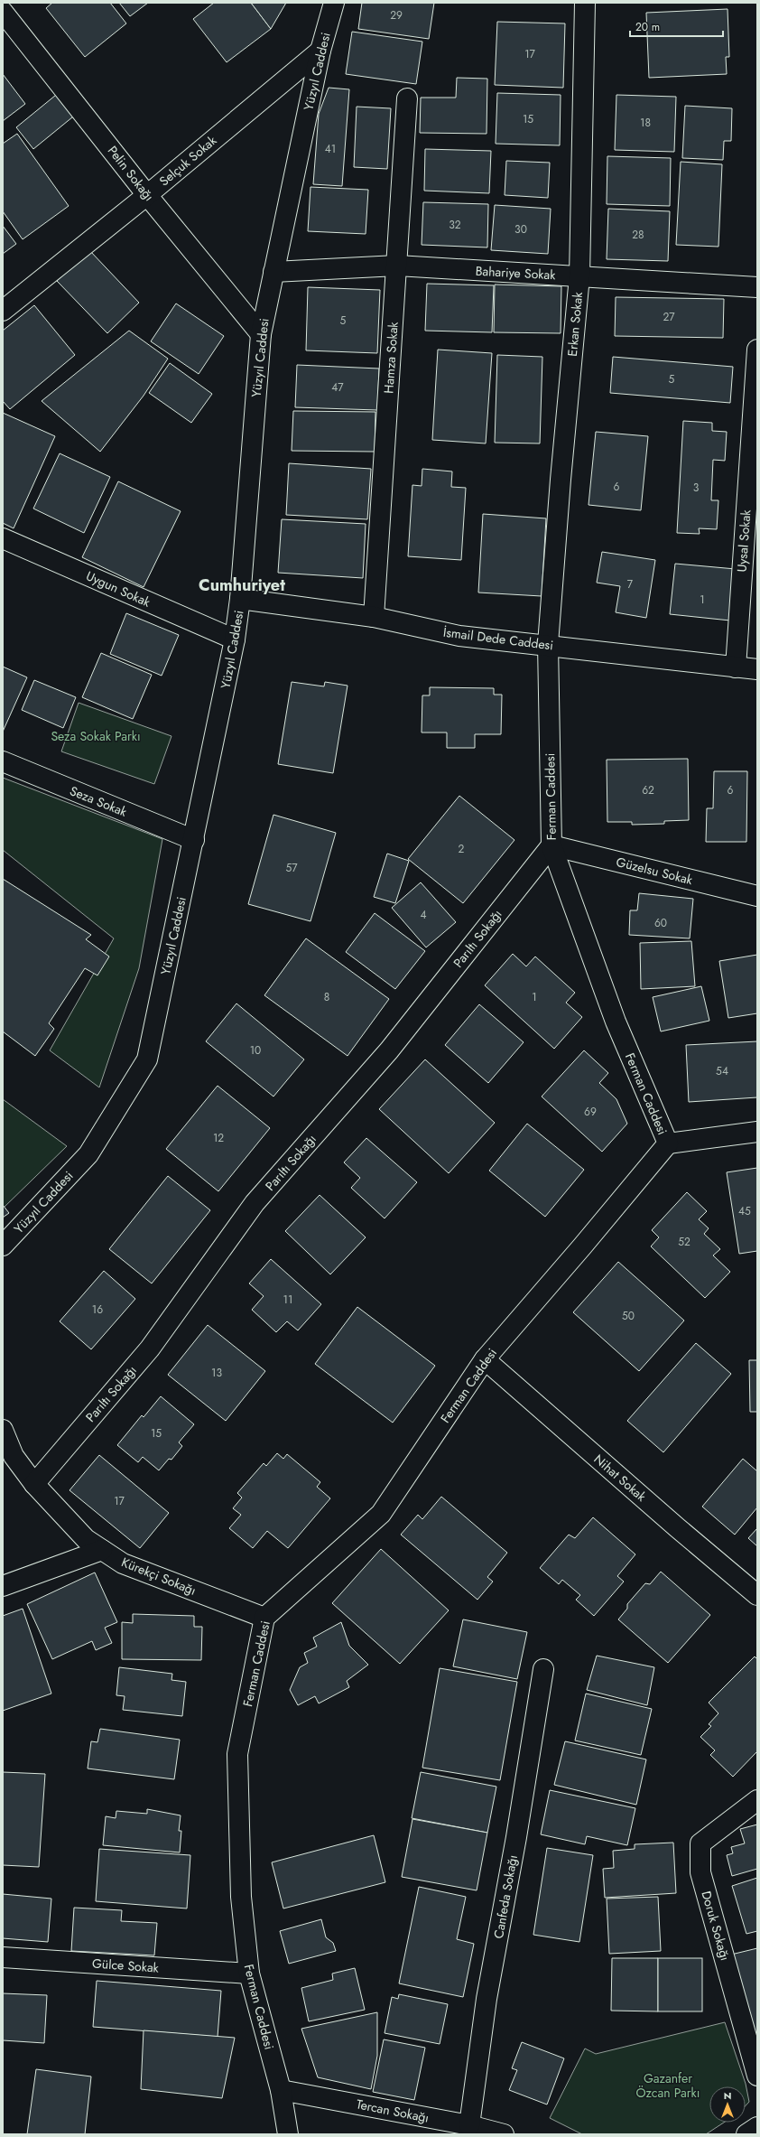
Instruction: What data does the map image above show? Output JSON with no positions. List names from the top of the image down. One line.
{"streets":{"street":["Yüzyıl Caddesi","Selçuk Sokak","Pelin Sokağı","Bahariye Sokak","Erkan Sokak","Hamza Sokak","Uysal Sokak","Uygun Sokak","İsmail Dede Caddesi","Ferman Caddesi","Seza Sokak","Güzelsu Sokak","Parıltı Sokağı","Nihat Sokak","Kürekçi Sokağı","Canfeda Sokağı","Doruk Sokağı","Gülce Sokak","Tercan Sokağı"]},"crossings":[["Yüzyıl Caddesi","Selçuk Sokak"],["Yüzyıl Caddesi","Pelin Sokağı"],["Yüzyıl Caddesi","Bahariye Sokak"],["Yüzyıl Caddesi","Uygun Sokak"],["Yüzyıl Caddesi","İsmail Dede Caddesi"],["Yüzyıl Caddesi","Seza Sokak"],["Selçuk Sokak","Pelin Sokağı"],["Bahariye Sokak","Erkan Sokak"],["Bahariye Sokak","Hamza Sokak"],["Erkan Sokak","İsmail Dede Caddesi"],["Erkan Sokak","Ferman Caddesi"],["Hamza Sokak","İsmail Dede Caddesi"],["Uysal Sokak","İsmail Dede Caddesi"],["İsmail Dede Caddesi","Ferman Caddesi"],["Ferman Caddesi","Güzelsu Sokak"],["Ferman Caddesi","Parıltı Sokağı"],["Ferman Caddesi","Nihat Sokak"],["Ferman Caddesi","Kürekçi Sokağı"],["Ferman Caddesi","Gülce Sokak"],["Ferman Caddesi","Tercan Sokağı"],["Güzelsu Sokak","Parıltı Sokağı"],["Parıltı Sokağı","Kürekçi Sokağı"],["Canfeda Sokağı","Tercan Sokağı"]],"districts":["Cumhuriyet"],"parks":["Seza Sokak Parkı","Gazanfer Özcan Parkı"],"house_numbers":["29","17","15","18","41","32","30","28","27","5","5","47","6","3","7","1","62","6","2","57","4","60","8","1","10","54","69","12","45","52","11","16","50","13","15","17"],"scale_bar":"20 m","north":"top"}
